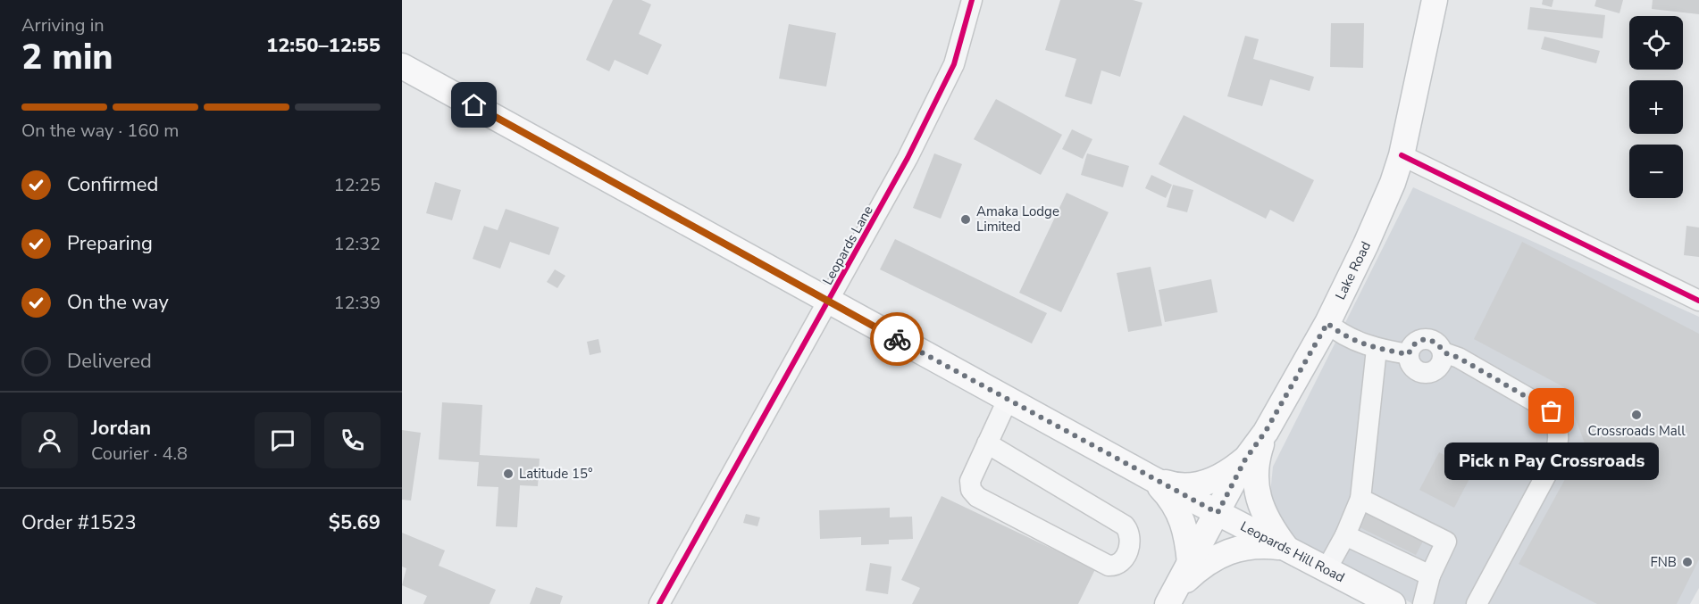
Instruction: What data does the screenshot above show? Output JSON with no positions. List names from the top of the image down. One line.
{"streets":{"main road":["Lake Road","Leopards Hill Road"],"street":["Leopards Lane"]},"crossings":[["Leopards Lane","Leopards Hill Road"],["Lake Road","Leopards Hill Road"]],"places":["Amaka Lodge Limited","Pick n Pay Crossroads","Crossroads Mall","Latitude 15°","FNB"],"page":{"heading":["2 min","Arriving in","12:50–12:55"],"panel":["Jordan","Courier · 4.8","Order #1523","$5.69"],"map_buttons":["+","−"],"bar":"On the way · 160 m","list":[["Confirmed","12:25"],["Preparing","12:32"],["On the way","12:39"],"Delivered"],"bubble":"Pick n Pay Crossroads"}}
